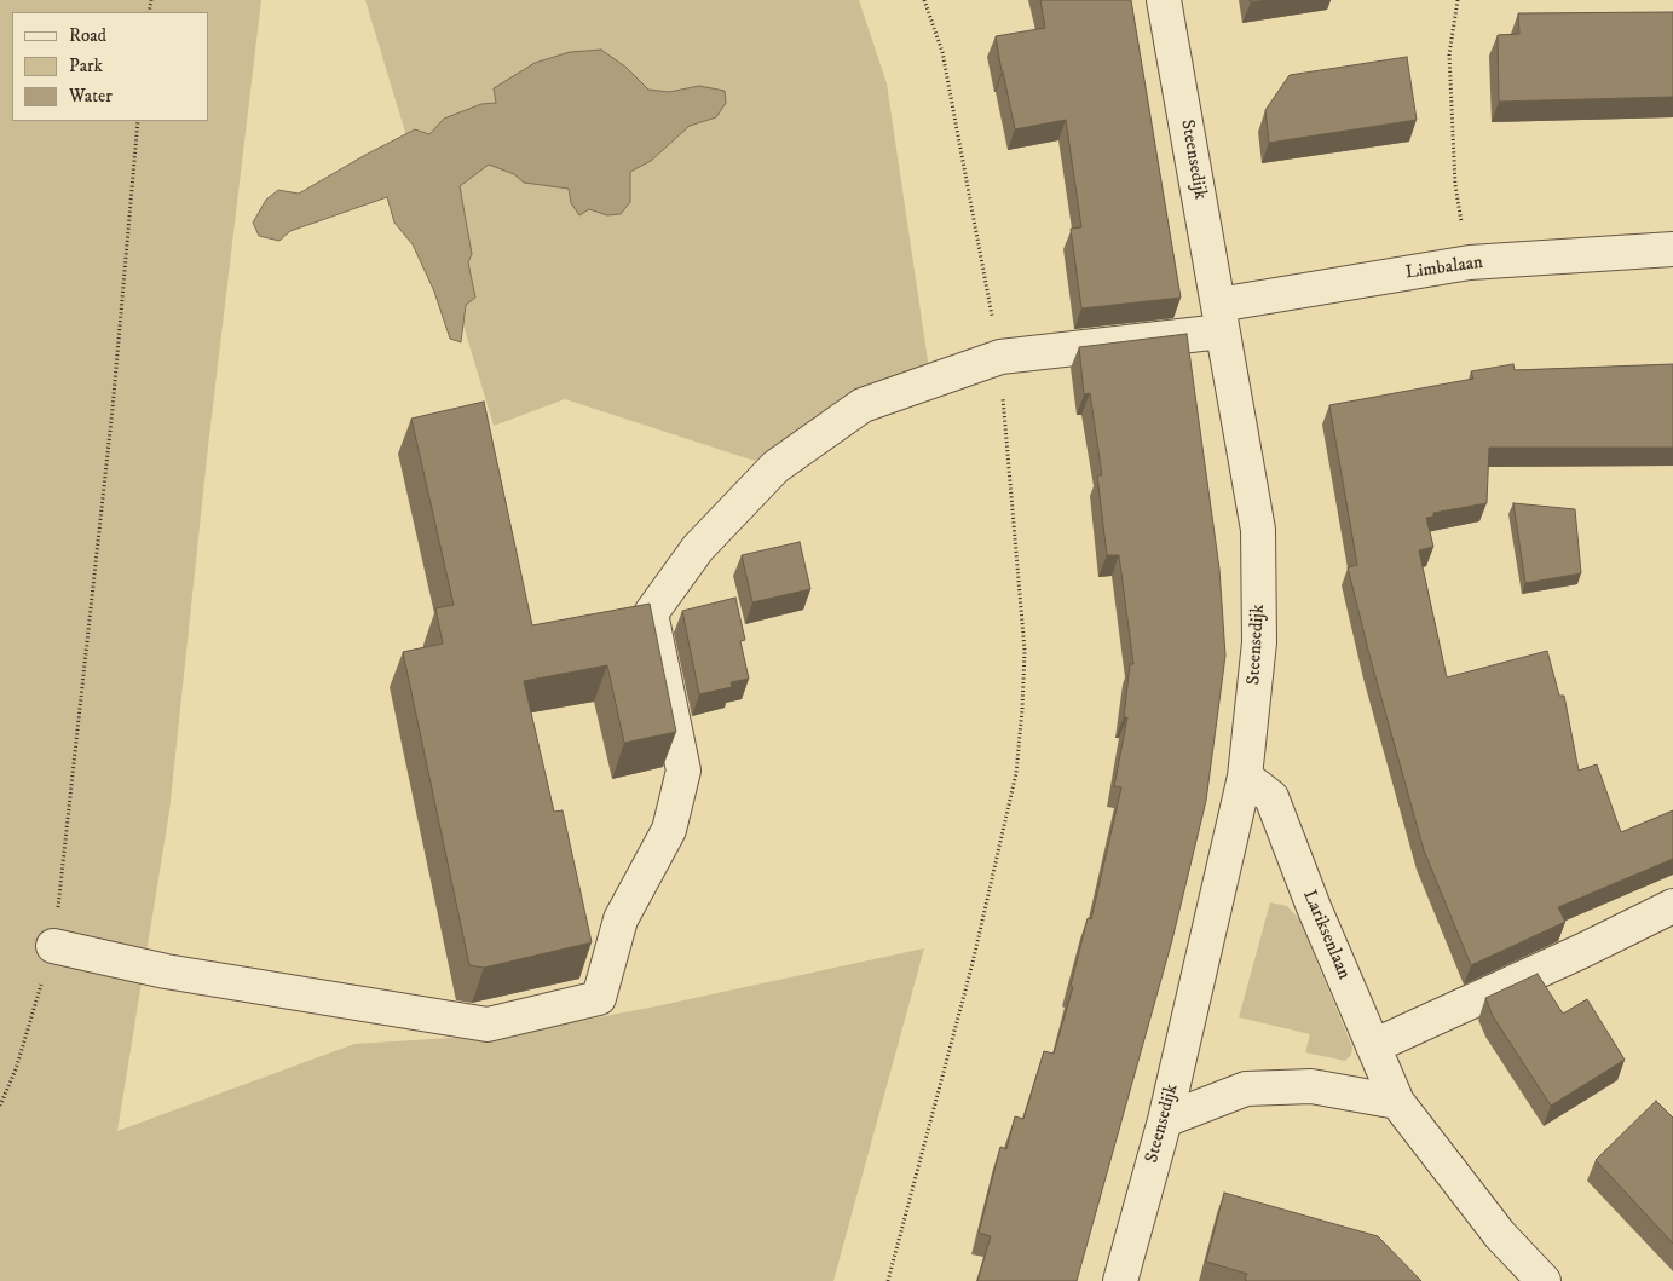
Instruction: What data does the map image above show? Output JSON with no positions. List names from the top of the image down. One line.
{"streets":{"street":["Steensedijk","Limbalaan","Lariksenlaan"]},"crossings":[["Steensedijk","Limbalaan"],["Steensedijk","Lariksenlaan"]],"legend":["Road","Park","Water"]}
